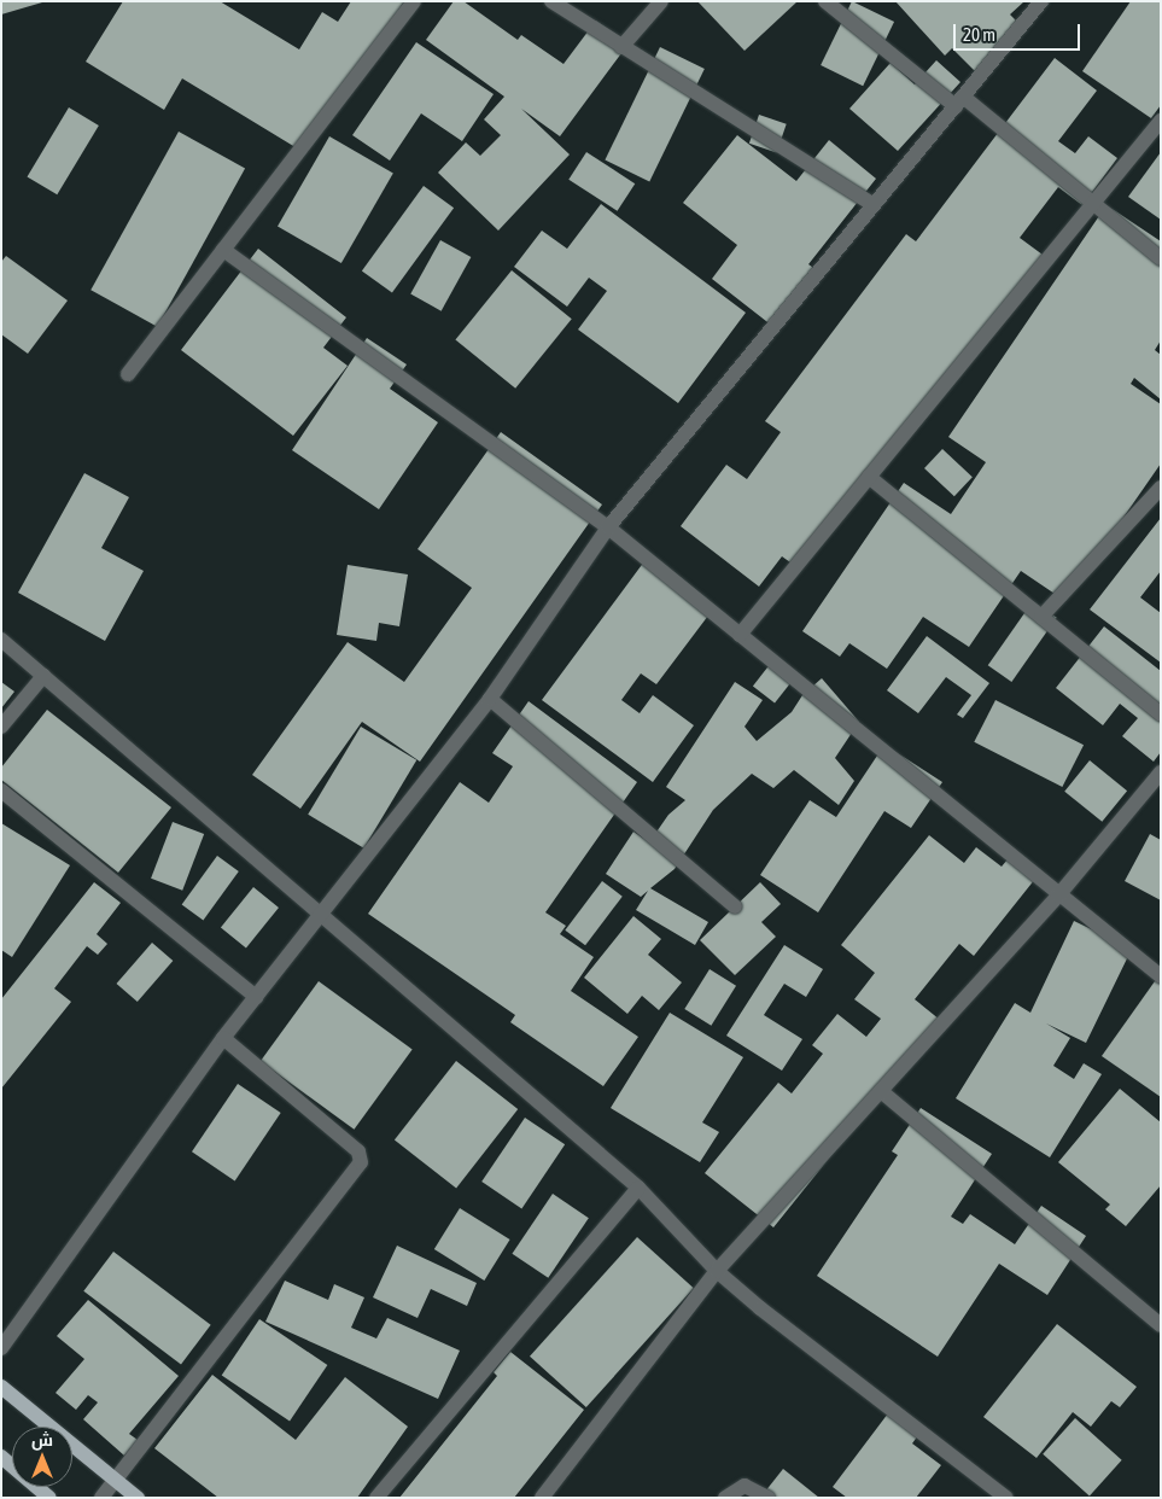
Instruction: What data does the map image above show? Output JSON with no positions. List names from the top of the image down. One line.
{"scale_bar":"20 m","north":"top"}
